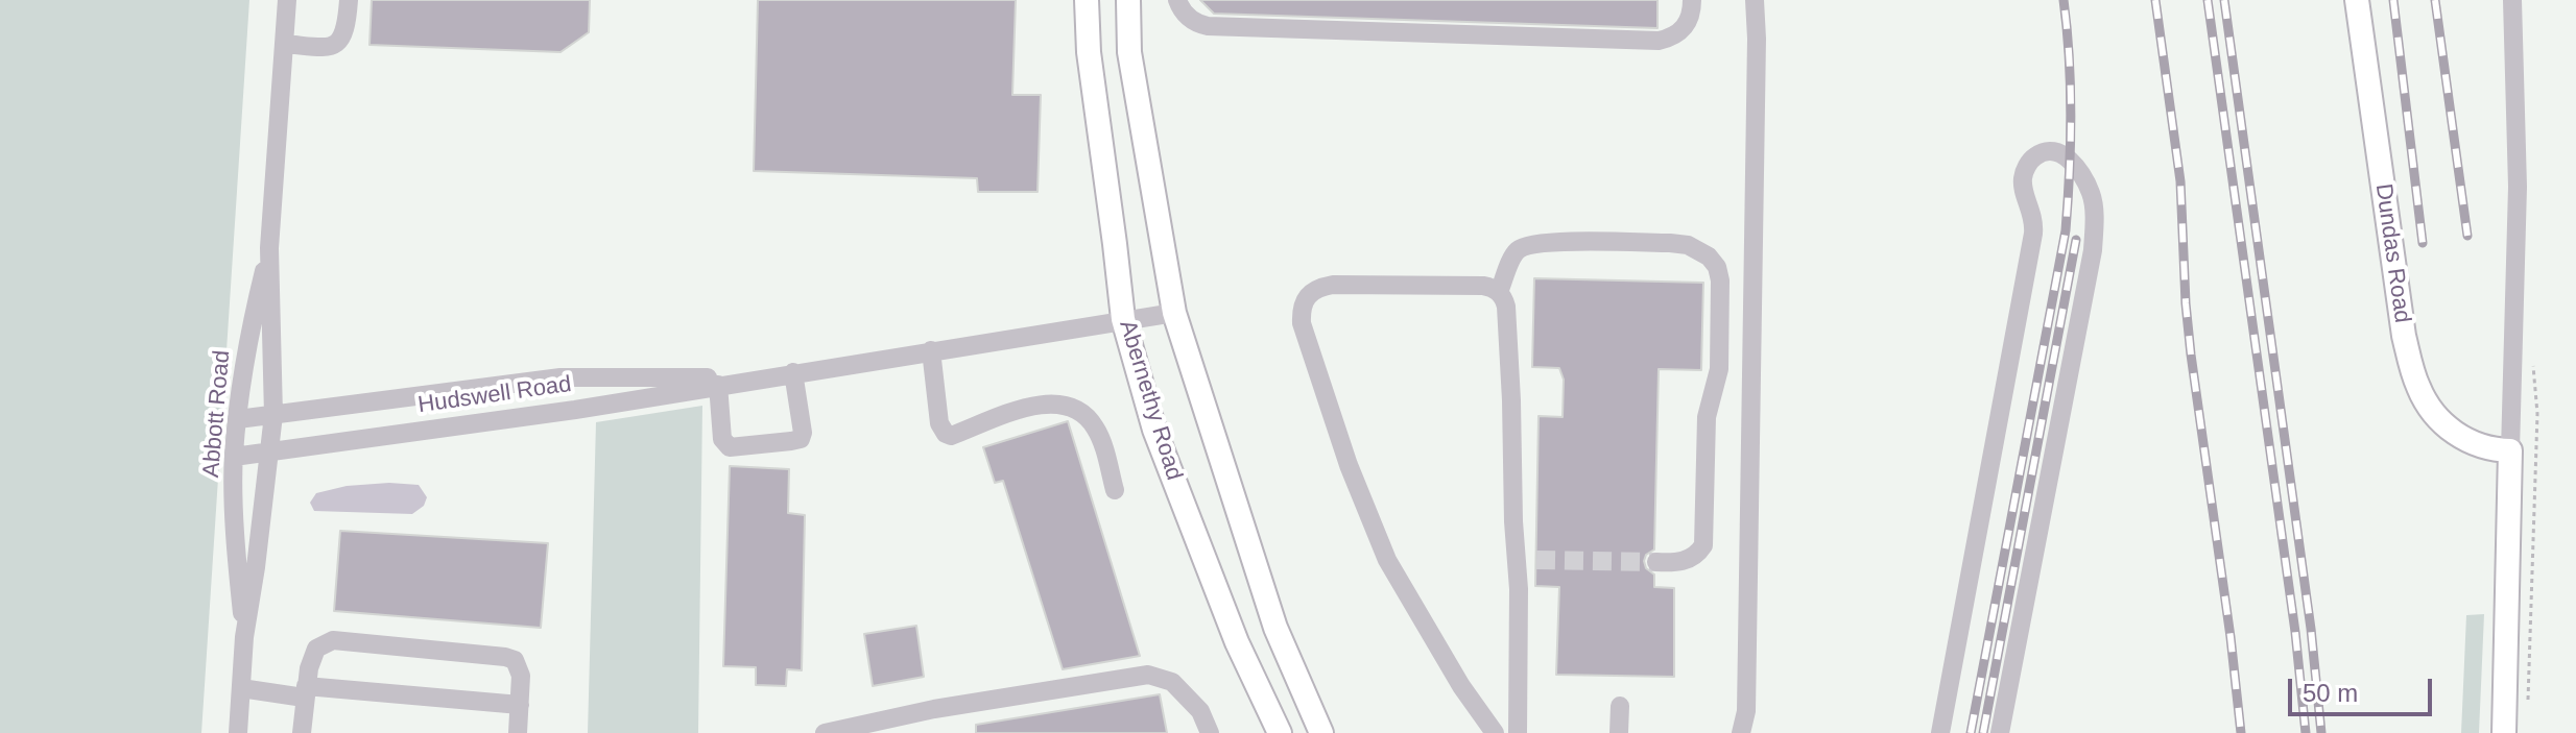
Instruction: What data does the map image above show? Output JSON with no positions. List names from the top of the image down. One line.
{"streets":{"main road":["Dundas Road","Abernethy Road"],"street":["Hudswell Road","Abbott Road"]},"crossings":[["Hudswell Road","Abernethy Road"],["Hudswell Road","Abbott Road"]],"scale_bar":"50 m"}
